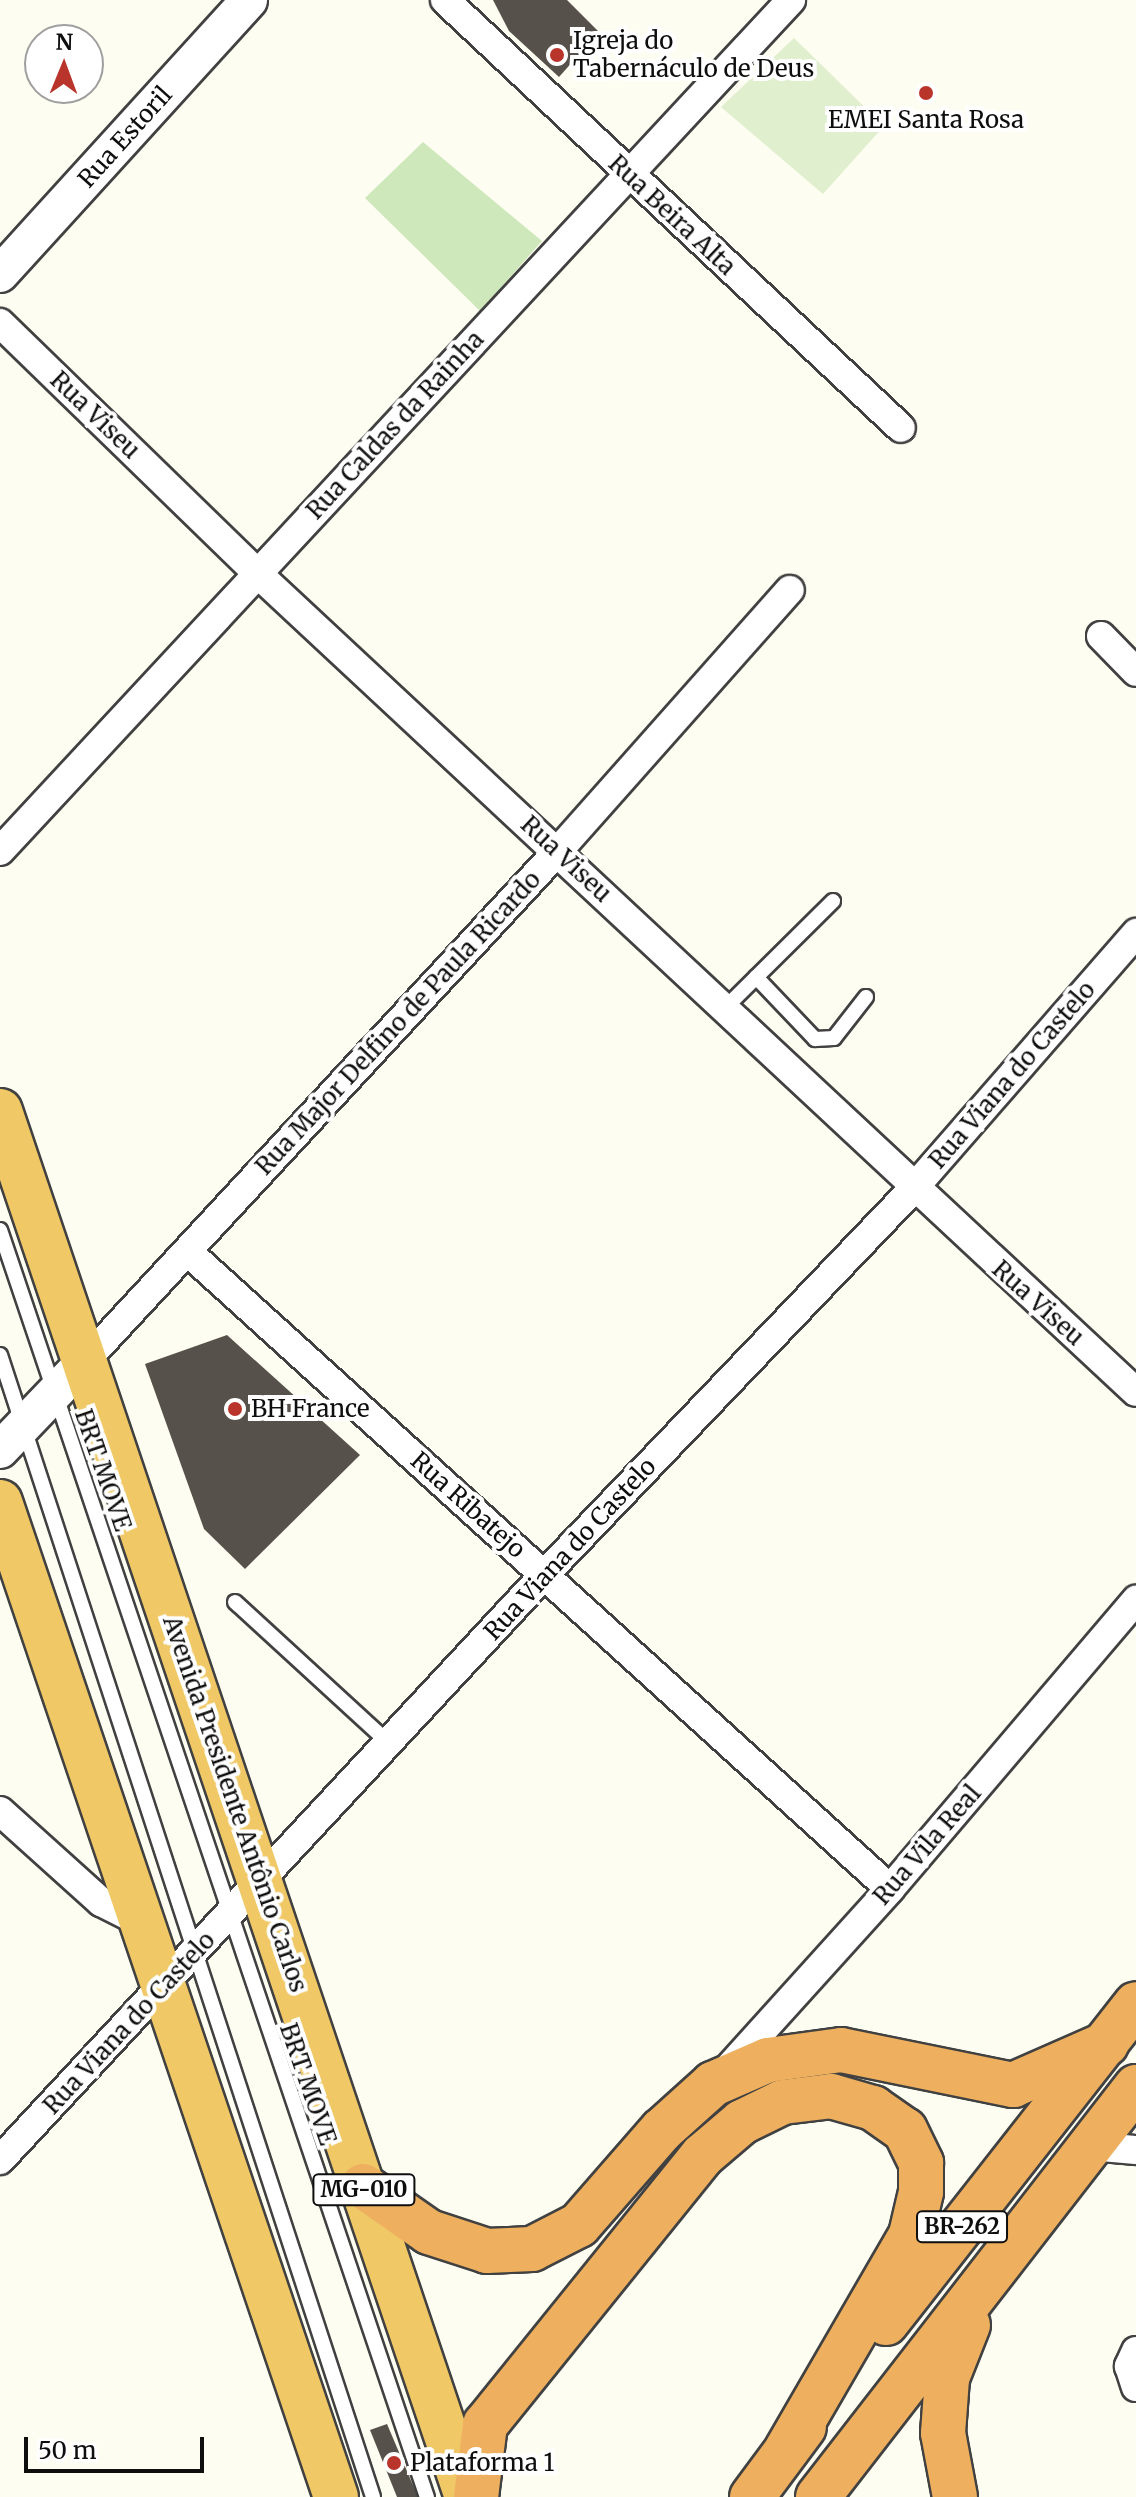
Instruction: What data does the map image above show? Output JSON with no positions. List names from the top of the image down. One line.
{"streets":{"highway":["Avenida Presidente Antônio Carlos","MG-010","BR-262"],"street":["Rua Estoril","Rua Beira Alta","Rua Viseu","Rua Caldas da Rainha","Rua Major Delfino de Paula Ricardo","Rua Viana do Castelo","Rua Ribatejo","Rua Vila Real"],"lane":["BRT MOVE"]},"crossings":[["Rua Beira Alta","Rua Caldas da Rainha"],["Rua Viseu","Rua Caldas da Rainha"],["Rua Viseu","Rua Major Delfino de Paula Ricardo"],["Rua Viseu","Rua Viana do Castelo"],["Rua Major Delfino de Paula Ricardo","BRT MOVE"],["Rua Major Delfino de Paula Ricardo","Rua Ribatejo"],["Rua Major Delfino de Paula Ricardo","Avenida Presidente Antônio Carlos"],["Rua Viana do Castelo","BRT MOVE"],["Rua Viana do Castelo","Rua Ribatejo"],["Rua Viana do Castelo","Avenida Presidente Antônio Carlos"],["Rua Ribatejo","Rua Vila Real"]],"places":["Igreja do Tabernáculo de Deus","EMEI Santa Rosa","BH France","Plataforma 1"],"scale_bar":"50 m","north":"top"}
